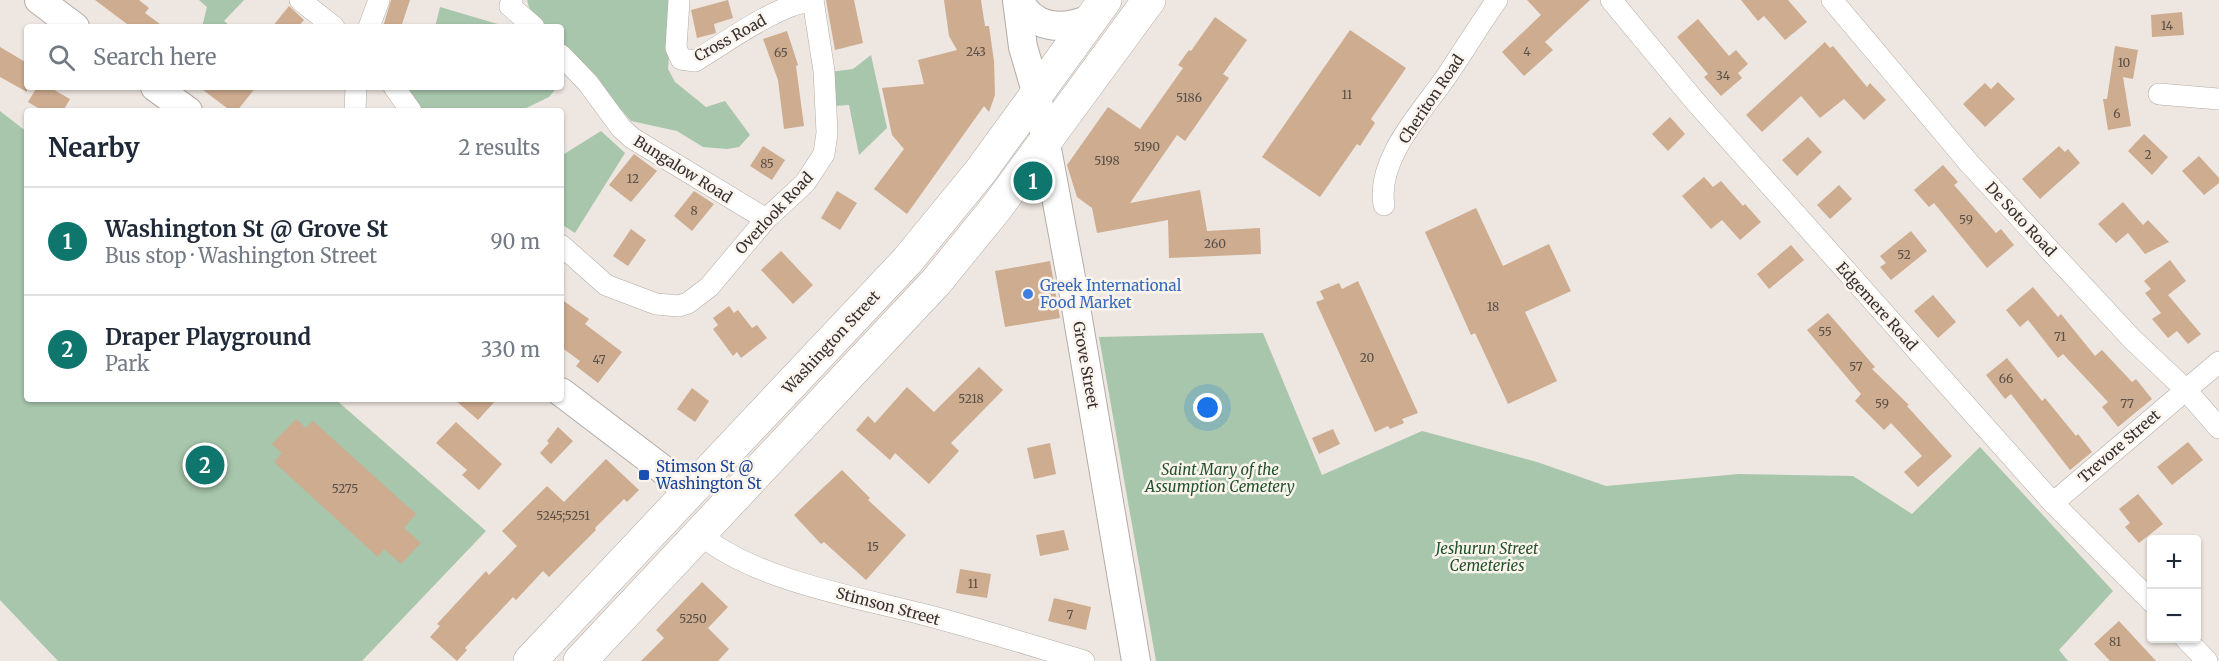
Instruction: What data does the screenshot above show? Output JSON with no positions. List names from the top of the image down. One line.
{"streets":{"main road":["Washington Street","Grove Street"],"street":["Cross Road","Cheriton Road","Bungalow Road","Overlook Road","De Soto Road","Edgemere Road","Trevore Street","Stimson Street"]},"crossings":[["Cross Road","Overlook Road"],["Bungalow Road","Overlook Road"],["De Soto Road","Trevore Street"],["Edgemere Road","Trevore Street"],["Washington Street","Grove Street"]],"parks":["Saint Mary of the Assumption Cemetery","Jeshurun Street Cemeteries"],"places":{"other":["Greek International Food Market"],"transit":["Stimson St @ Washington St"]},"house_numbers":["14","243","4","65","10","34","11","5186","6","5190","2","5198","85","12","8","59","260","52","18","55","71","20","47","57","66","5218","59","77","5275","5245;5251","15","11","7","5250","81"],"page":{"search":"Search here","heading":["Nearby","2 results"],"pins":["1","2"],"list":[{"mark":"1","name":"Washington St @ Grove St","note":"Bus stop · Washington Street","value":"90 m"},{"mark":"2","name":"Draper Playground","note":"Park","value":"330 m"}],"map_buttons":["+","−"]}}
